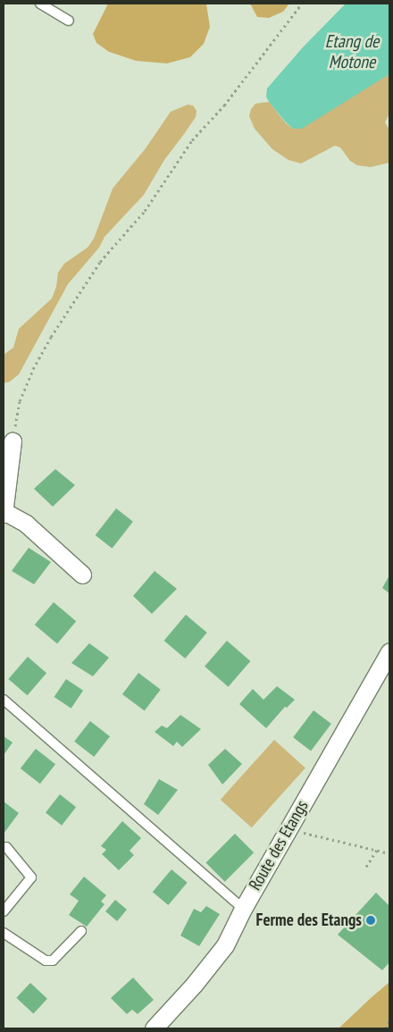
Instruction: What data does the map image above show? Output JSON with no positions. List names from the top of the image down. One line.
{"streets":{"street":["Route des Etangs"]},"water":["Etang de Motone"],"places":["Ferme des Etangs"]}
